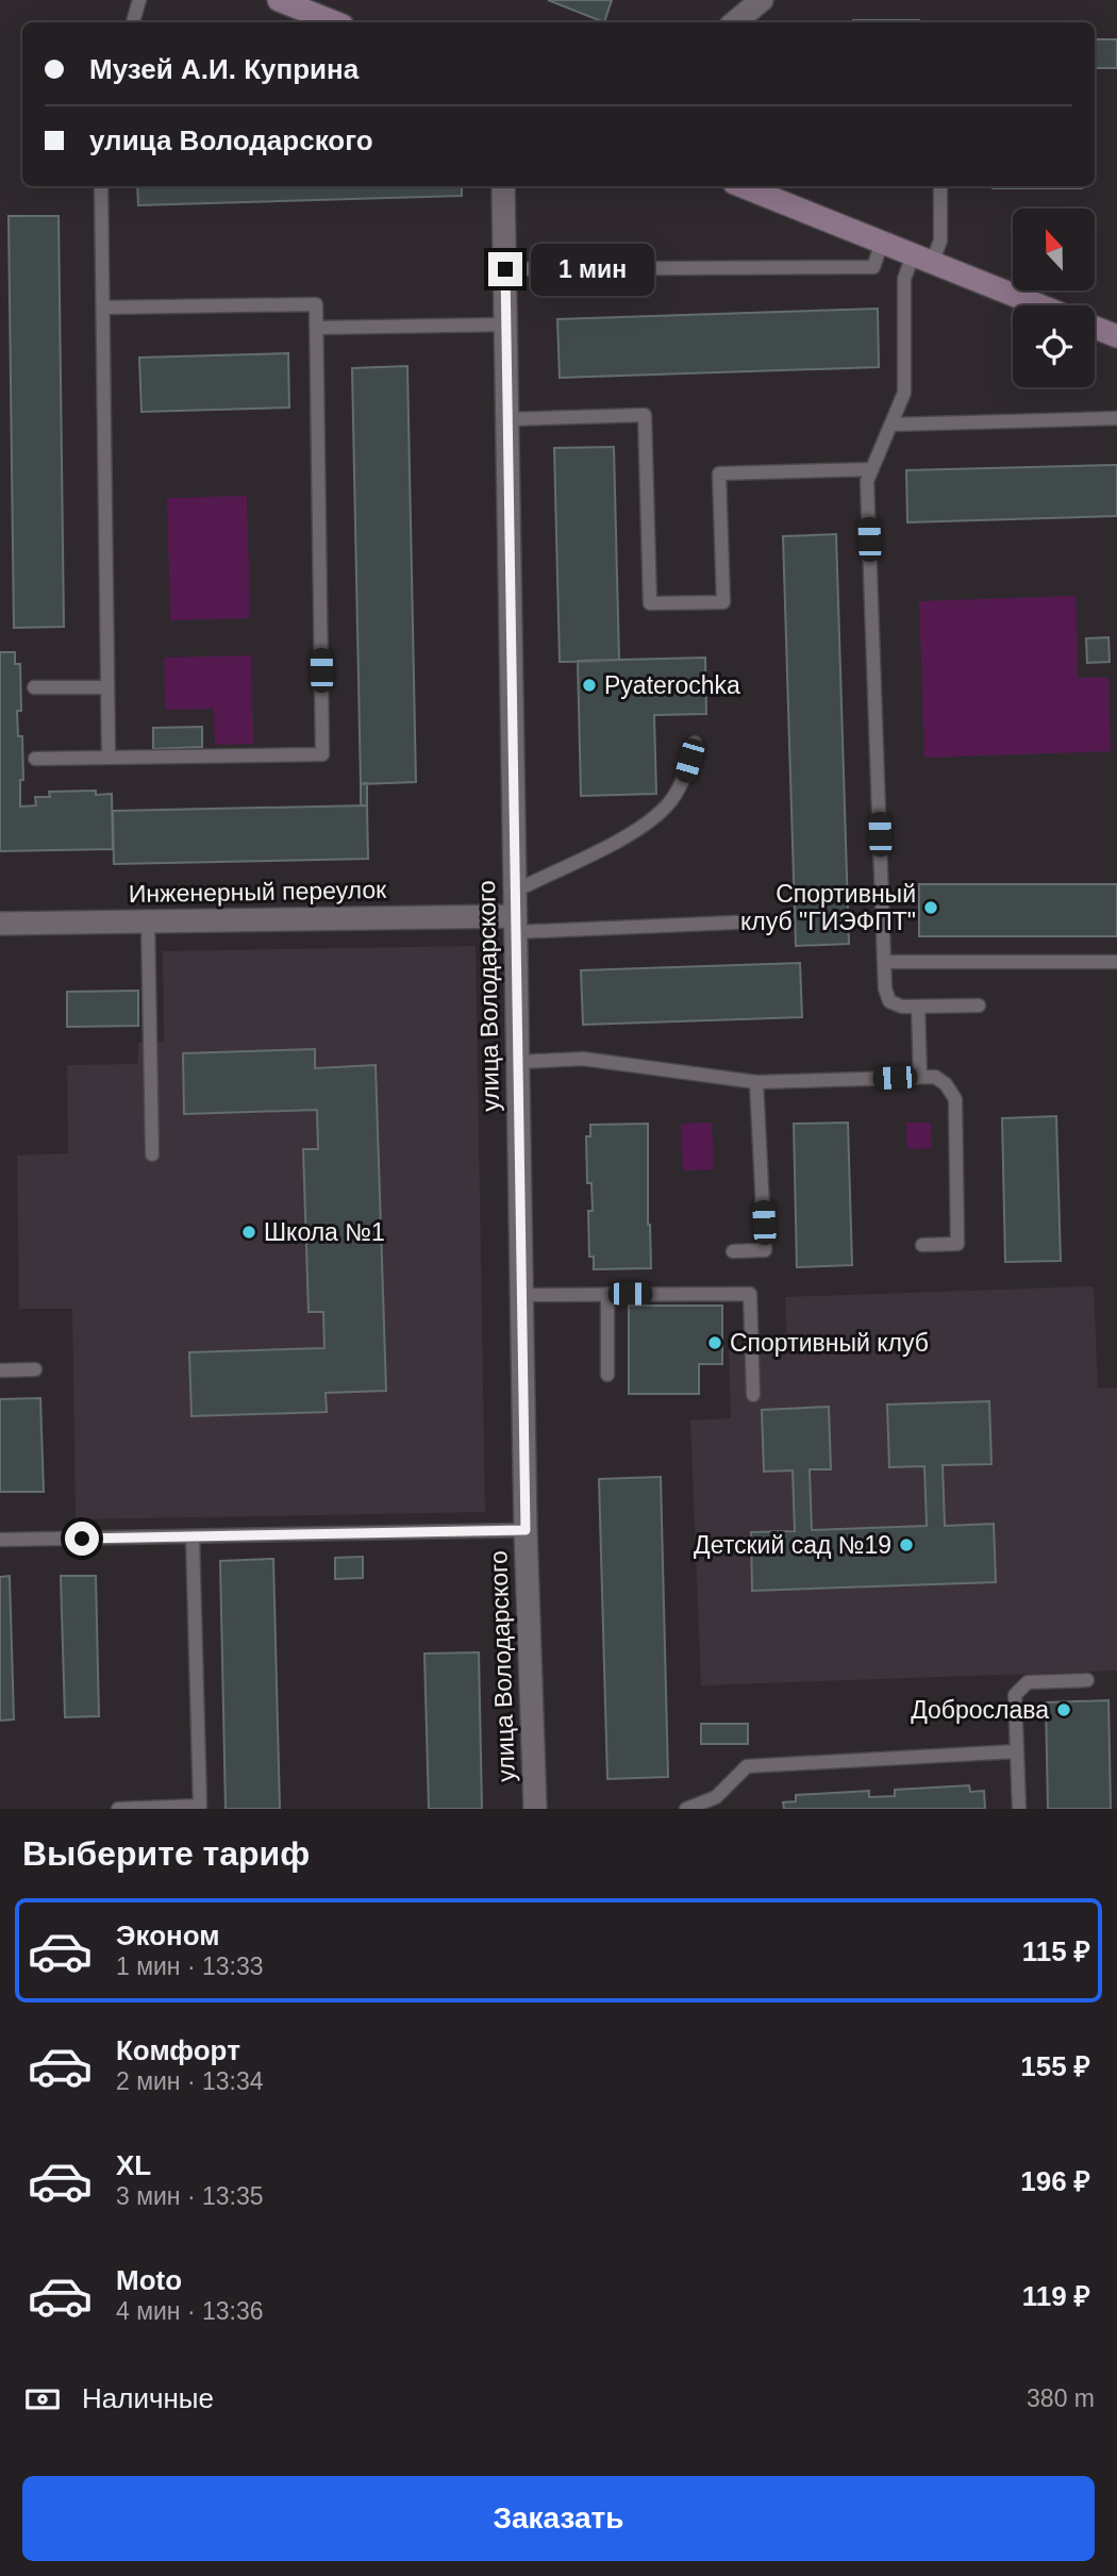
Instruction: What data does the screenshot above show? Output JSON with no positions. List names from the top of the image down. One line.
{"streets":{"street":["Инженерный переулок","улица Володарского"]},"crossings":[["Инженерный переулок","улица Володарского"]],"places":["Pyaterochka","Спортивный клуб \"ГИЭФПТ\"","Школа №1","Спортивный клуб","Детский сад №19","Доброслава"],"north":"top","page":{"banner":["Музей А.И. Куприна","улица Володарского"],"bubble":"1 мин","heading":"Выберите тариф","list":[{"name":"Эконом","note":"1 мин · 13:33","value":"115 ₽"},{"name":"Комфорт","note":"2 мин · 13:34","value":"155 ₽"},{"name":"XL","note":"3 мин · 13:35","value":"196 ₽"},{"name":"Moto","note":"4 мин · 13:36","value":"119 ₽"}],"pay":["Наличные","380 m"],"buttons":"Заказать"}}
